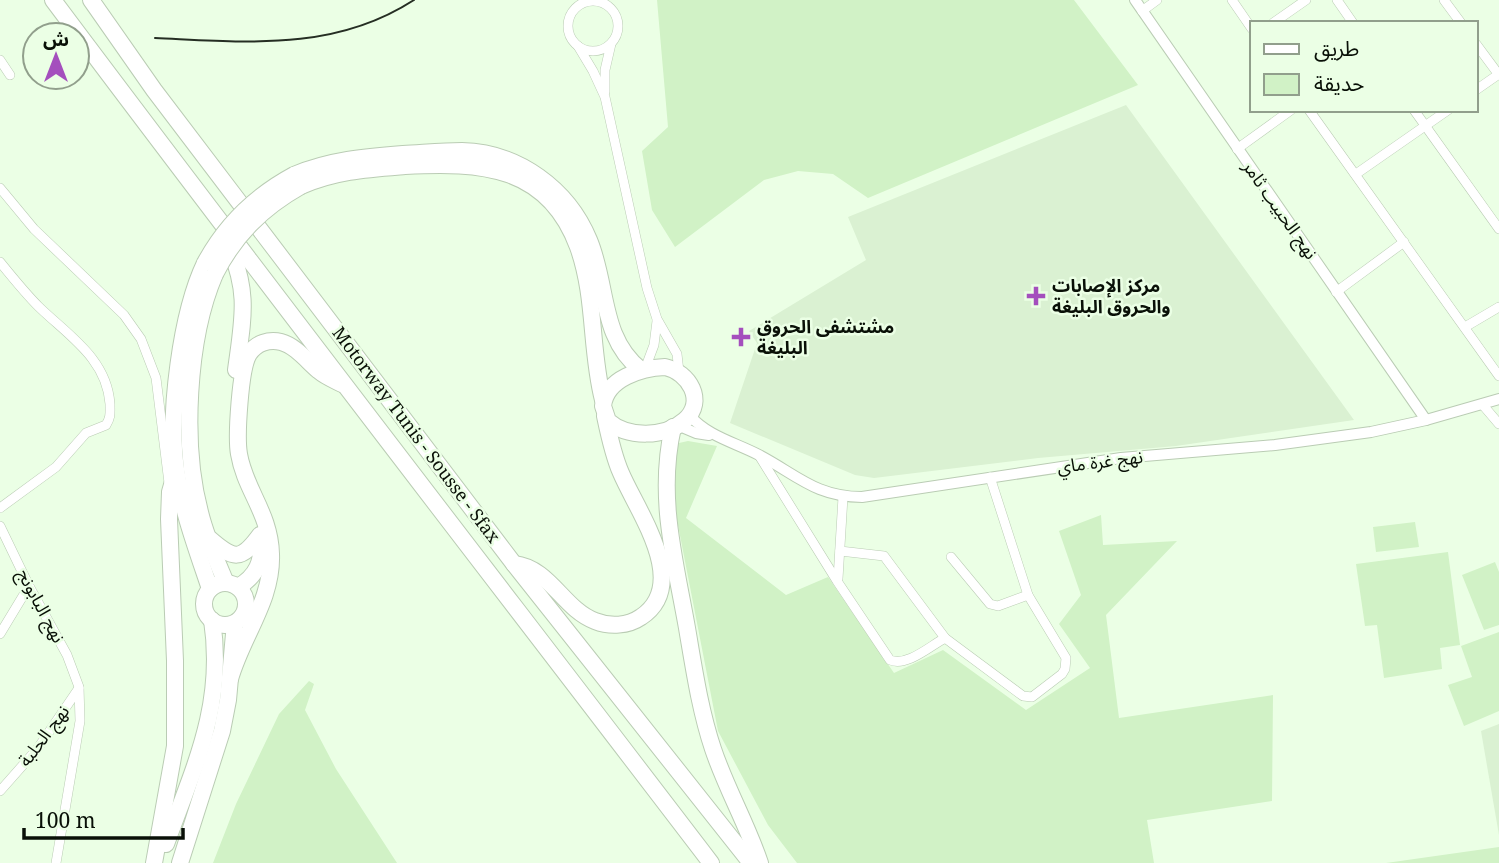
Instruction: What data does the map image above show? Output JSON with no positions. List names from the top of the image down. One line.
{"streets":{"highway":["Motorway Tunis - Sousse - Sfax"],"street":["نهج الحبيب ثامر","نهج غرة ماي","نهج البابونج","نهج الحلبة"]},"crossings":[["نهج الحبيب ثامر","نهج غرة ماي"],["نهج البابونج","نهج الحلبة"]],"places":{"health":["مركز الإصابات والحروق البليغة","مشتشفى الحروق البليغة"]},"legend":["طريق","حديقة"],"scale_bar":"100 m","north":"top"}
